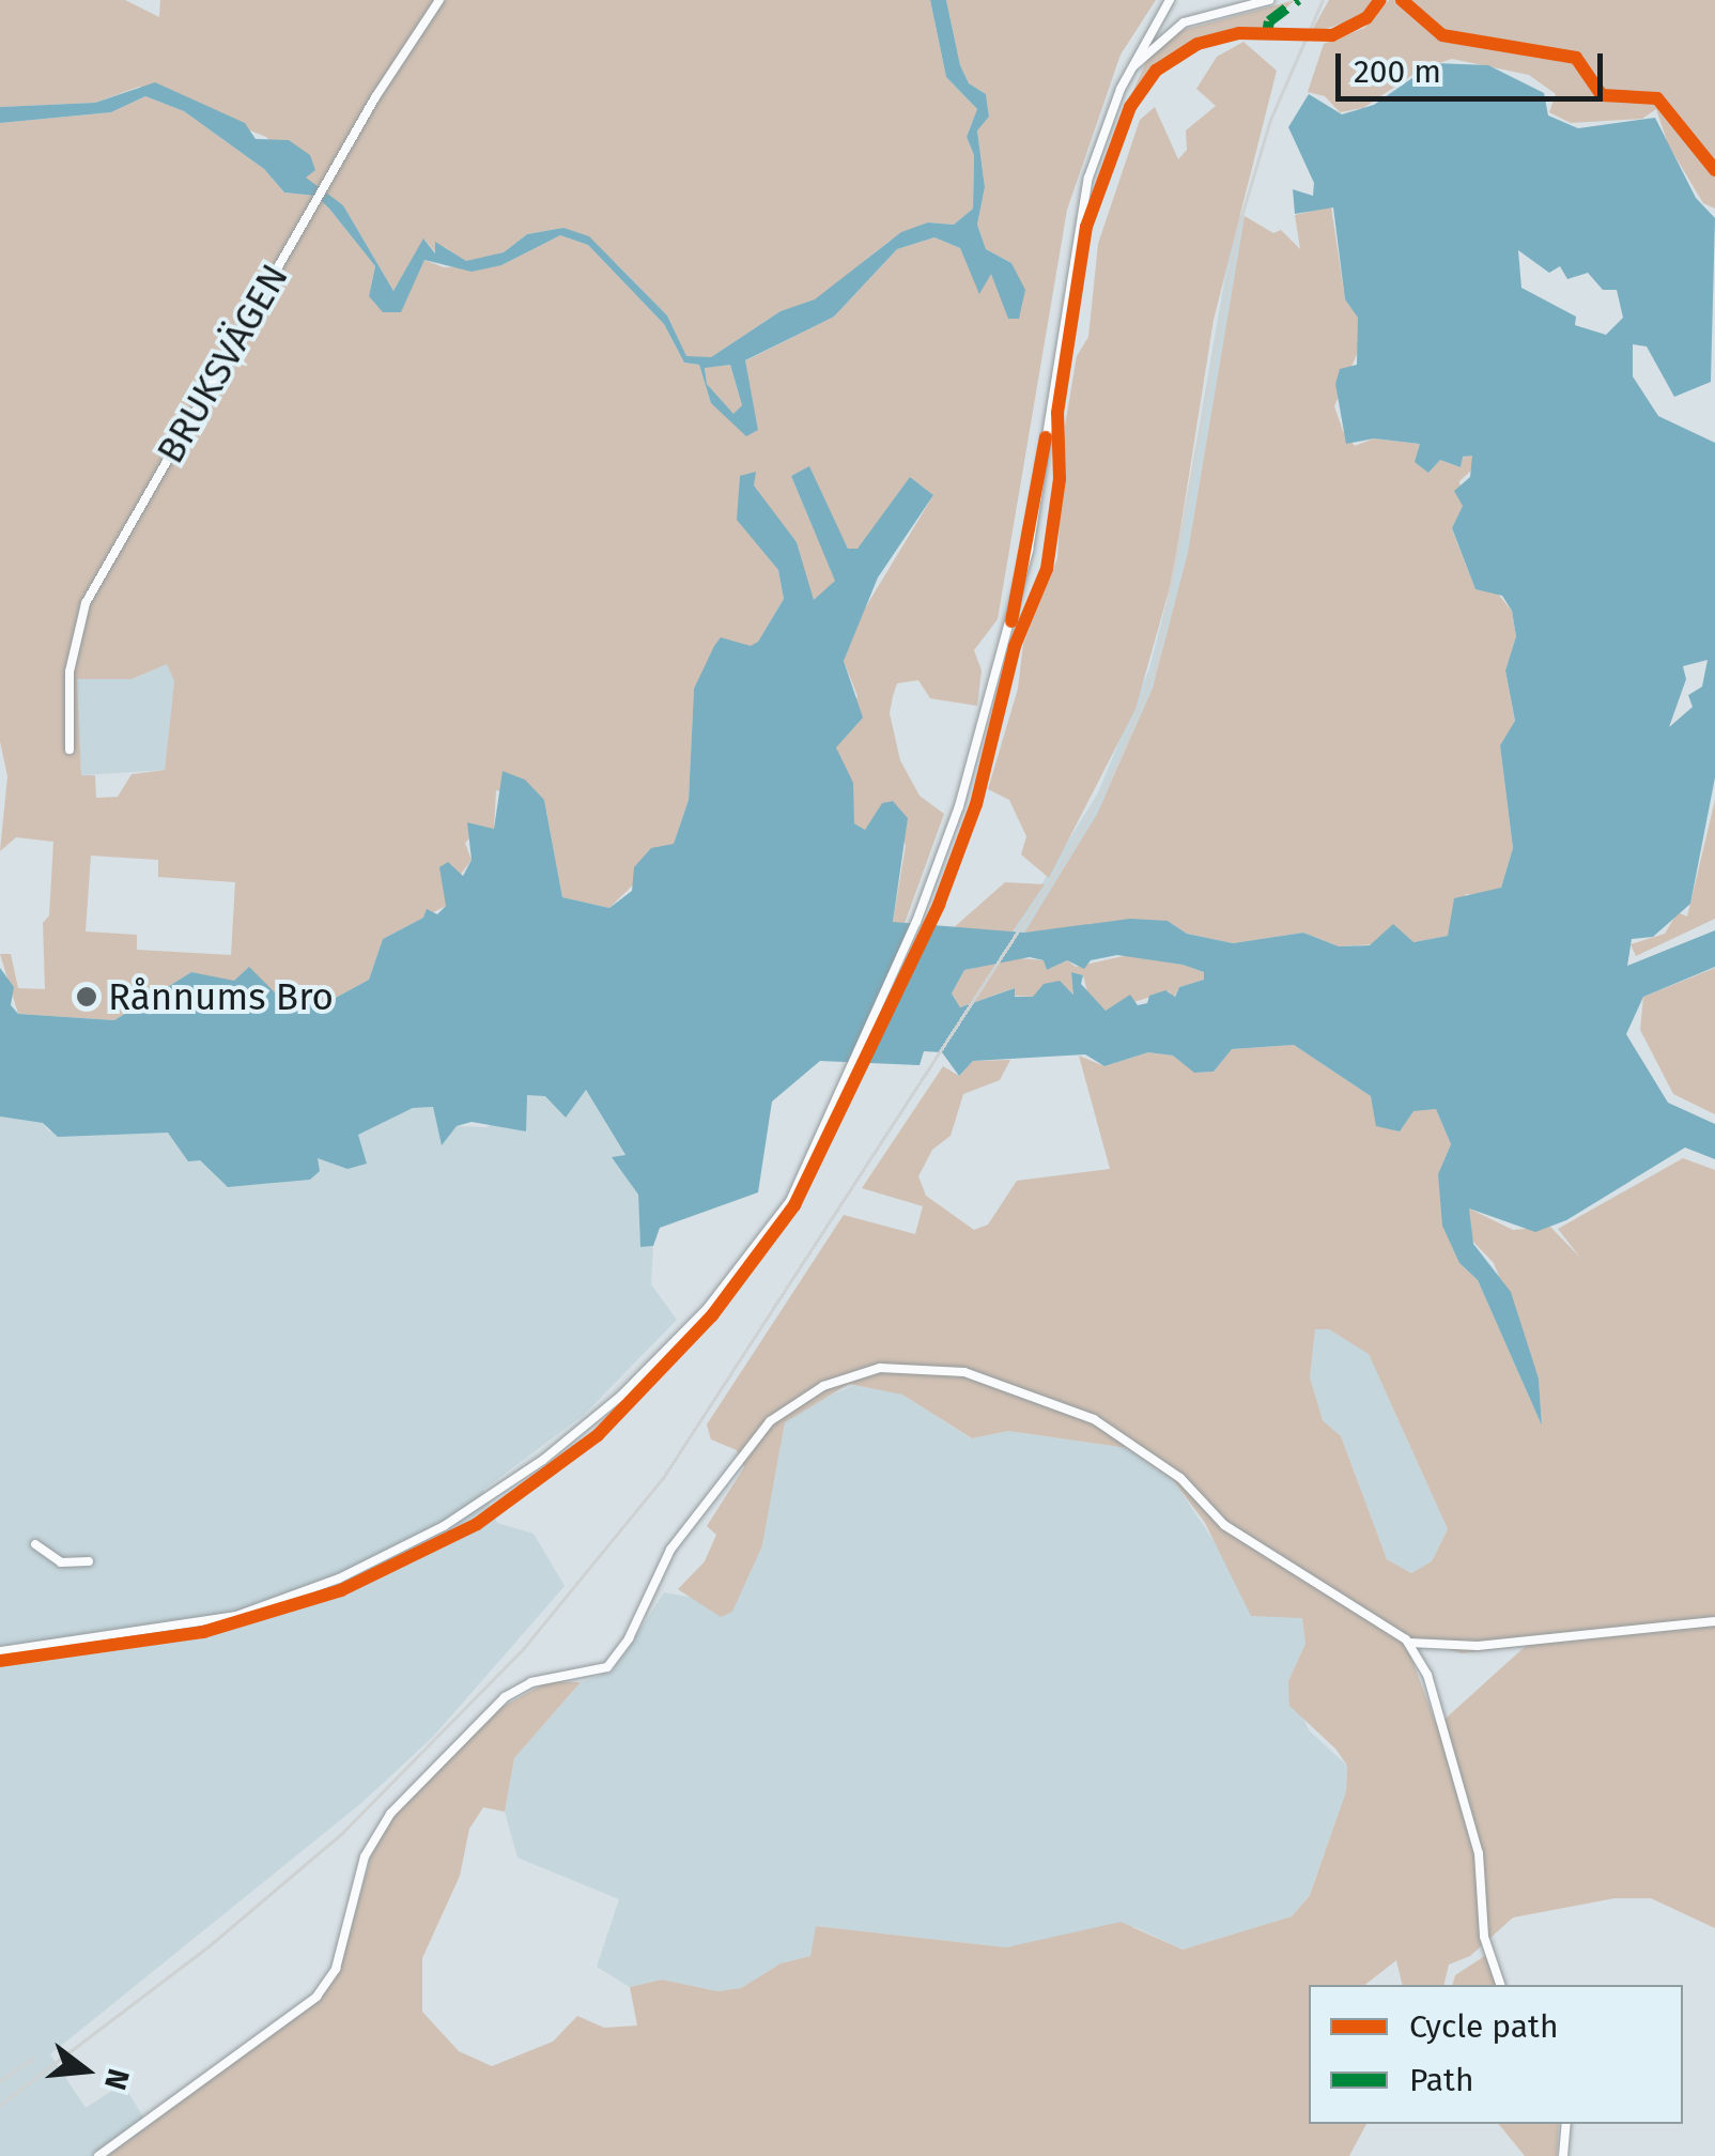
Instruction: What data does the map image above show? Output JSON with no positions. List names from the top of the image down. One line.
{"streets":{"street":["BRUKSVÄGEN"]},"places":["Rånnums Bro"],"legend":["Cycle path","Path"],"scale_bar":"200 m","north":"right"}
